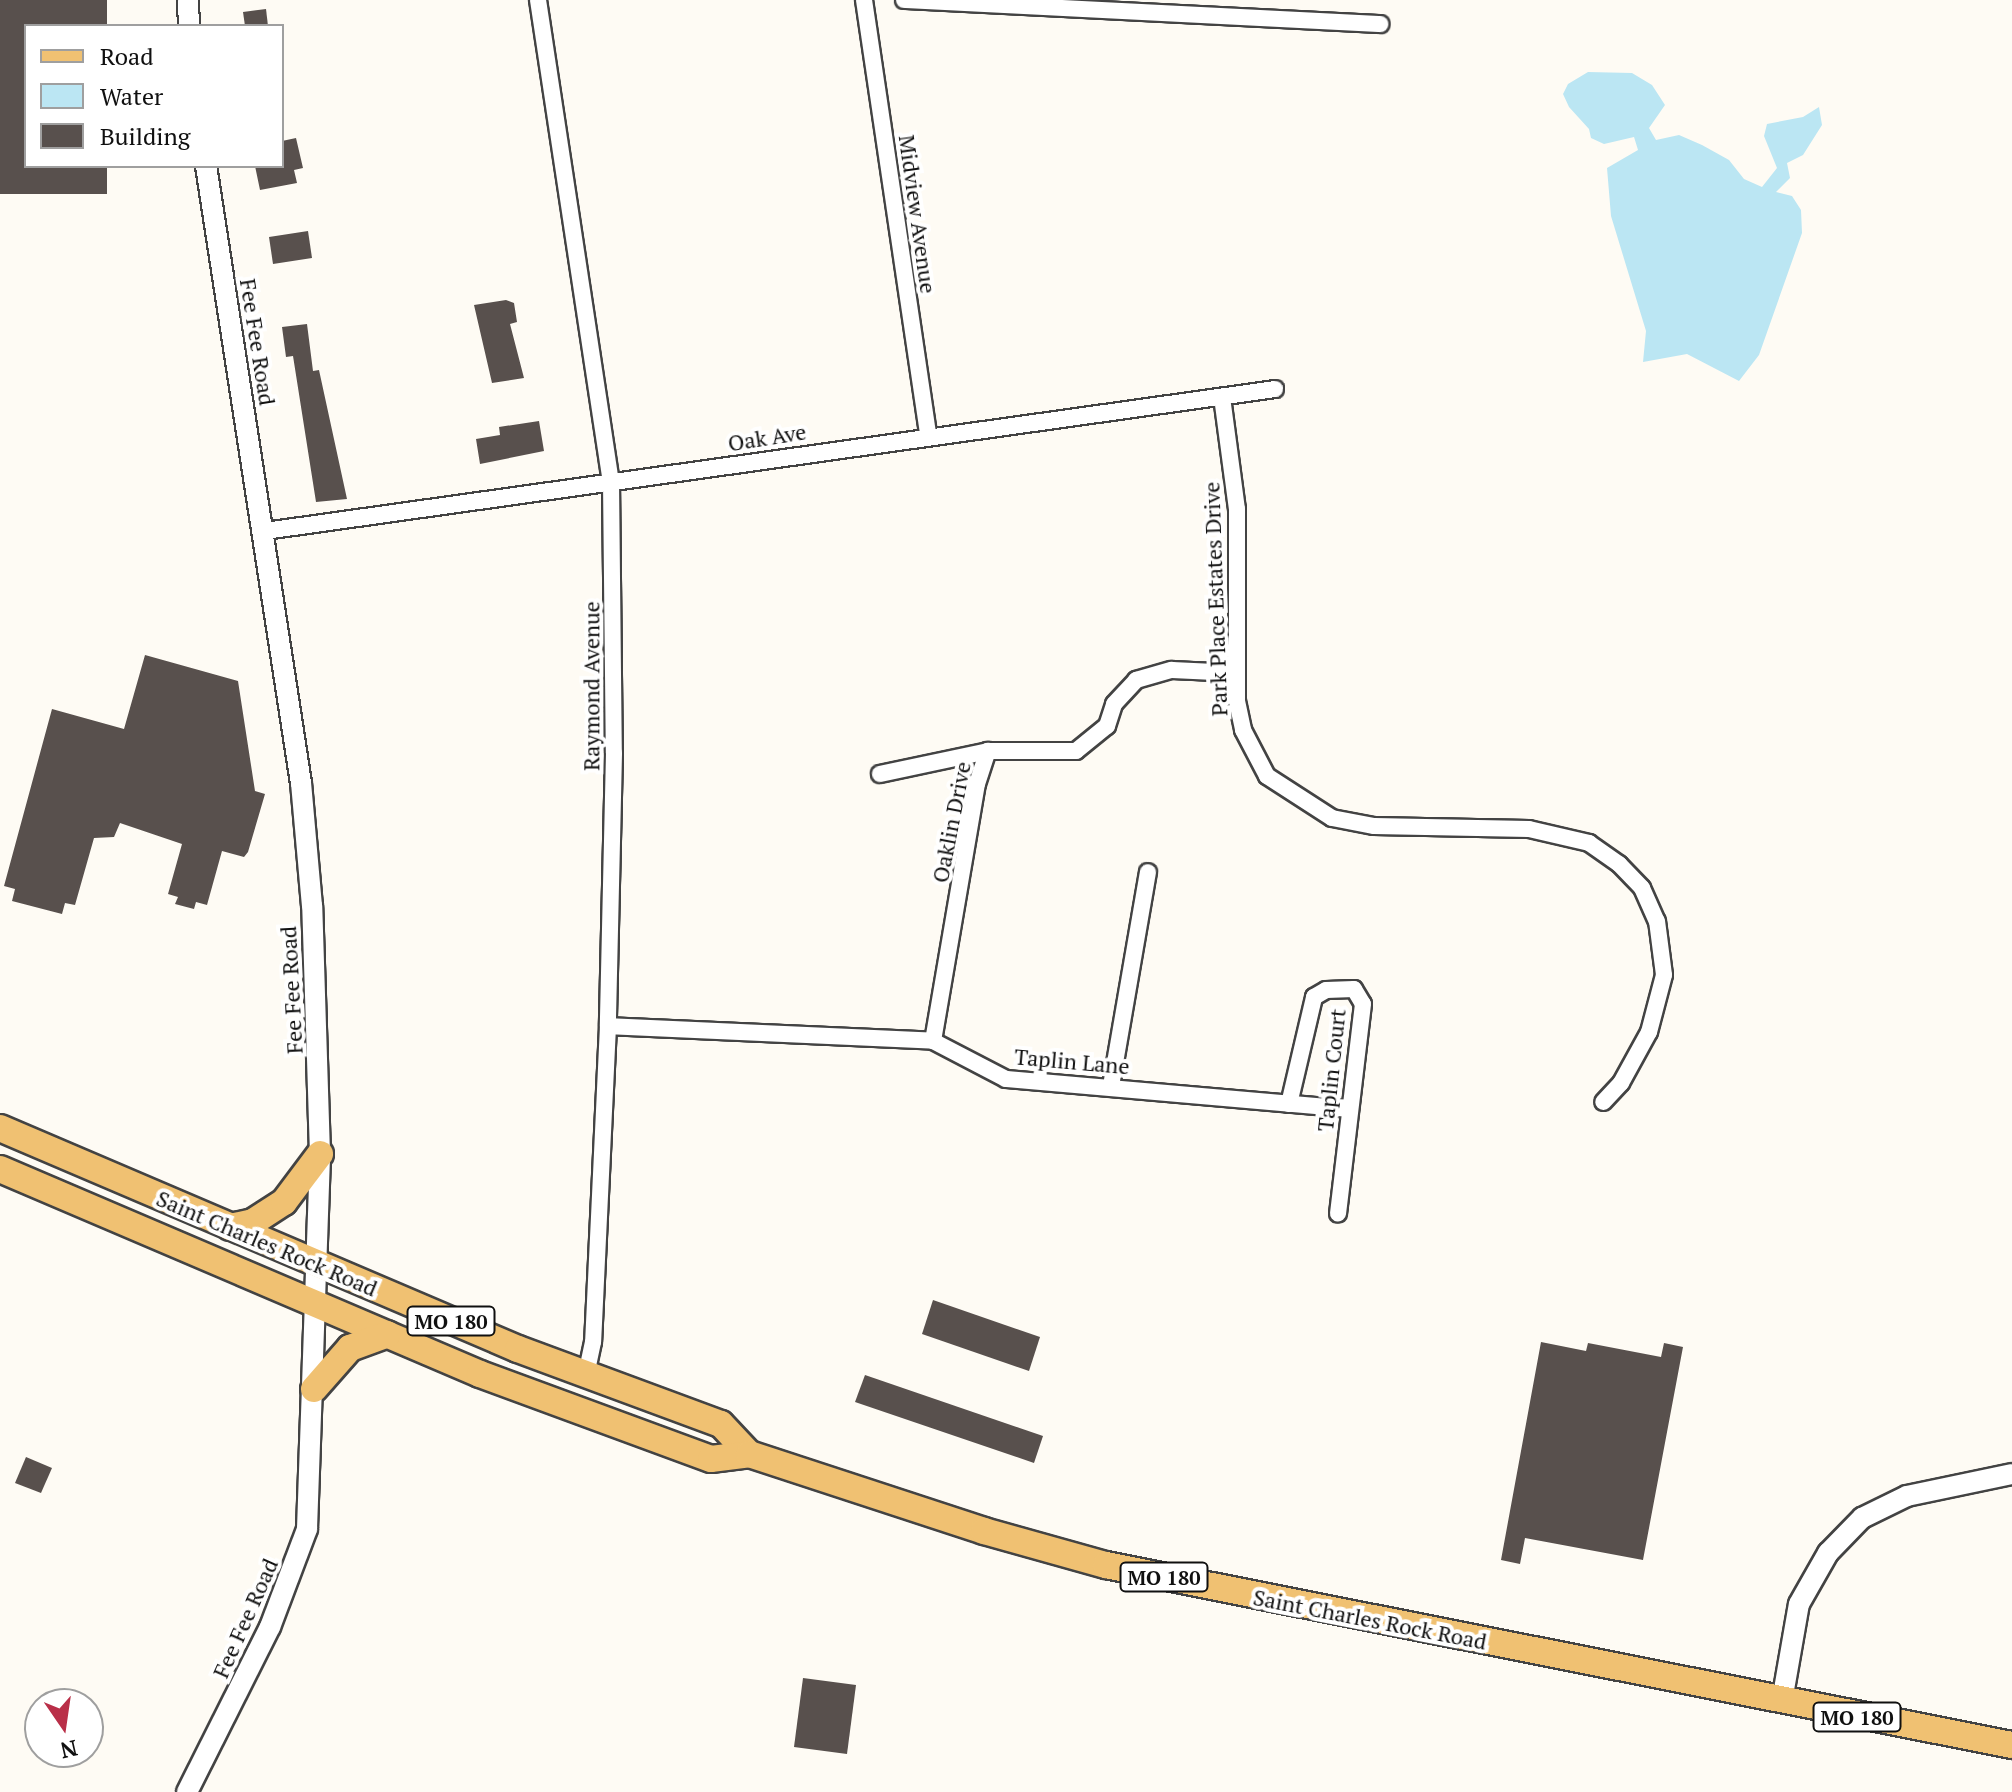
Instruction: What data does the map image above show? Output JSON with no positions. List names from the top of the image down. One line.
{"streets":{"main road":["Saint Charles Rock Road","MO 180"],"street":["Midview Avenue","Fee Fee Road","Oak Ave","Park Place Estates Drive","Raymond Avenue","Oaklin Drive","Taplin Lane","Taplin Court"]},"crossings":[["Midview Avenue","Oak Ave"],["Fee Fee Road","Oak Ave"],["Fee Fee Road","Saint Charles Rock Road"],["Oak Ave","Park Place Estates Drive"],["Oak Ave","Raymond Avenue"],["Park Place Estates Drive","Oaklin Drive"],["Raymond Avenue","Taplin Lane"],["Raymond Avenue","Saint Charles Rock Road"],["Oaklin Drive","Taplin Lane"],["Taplin Lane","Taplin Court"]],"legend":["Road","Water","Building"],"north":"bottom"}
